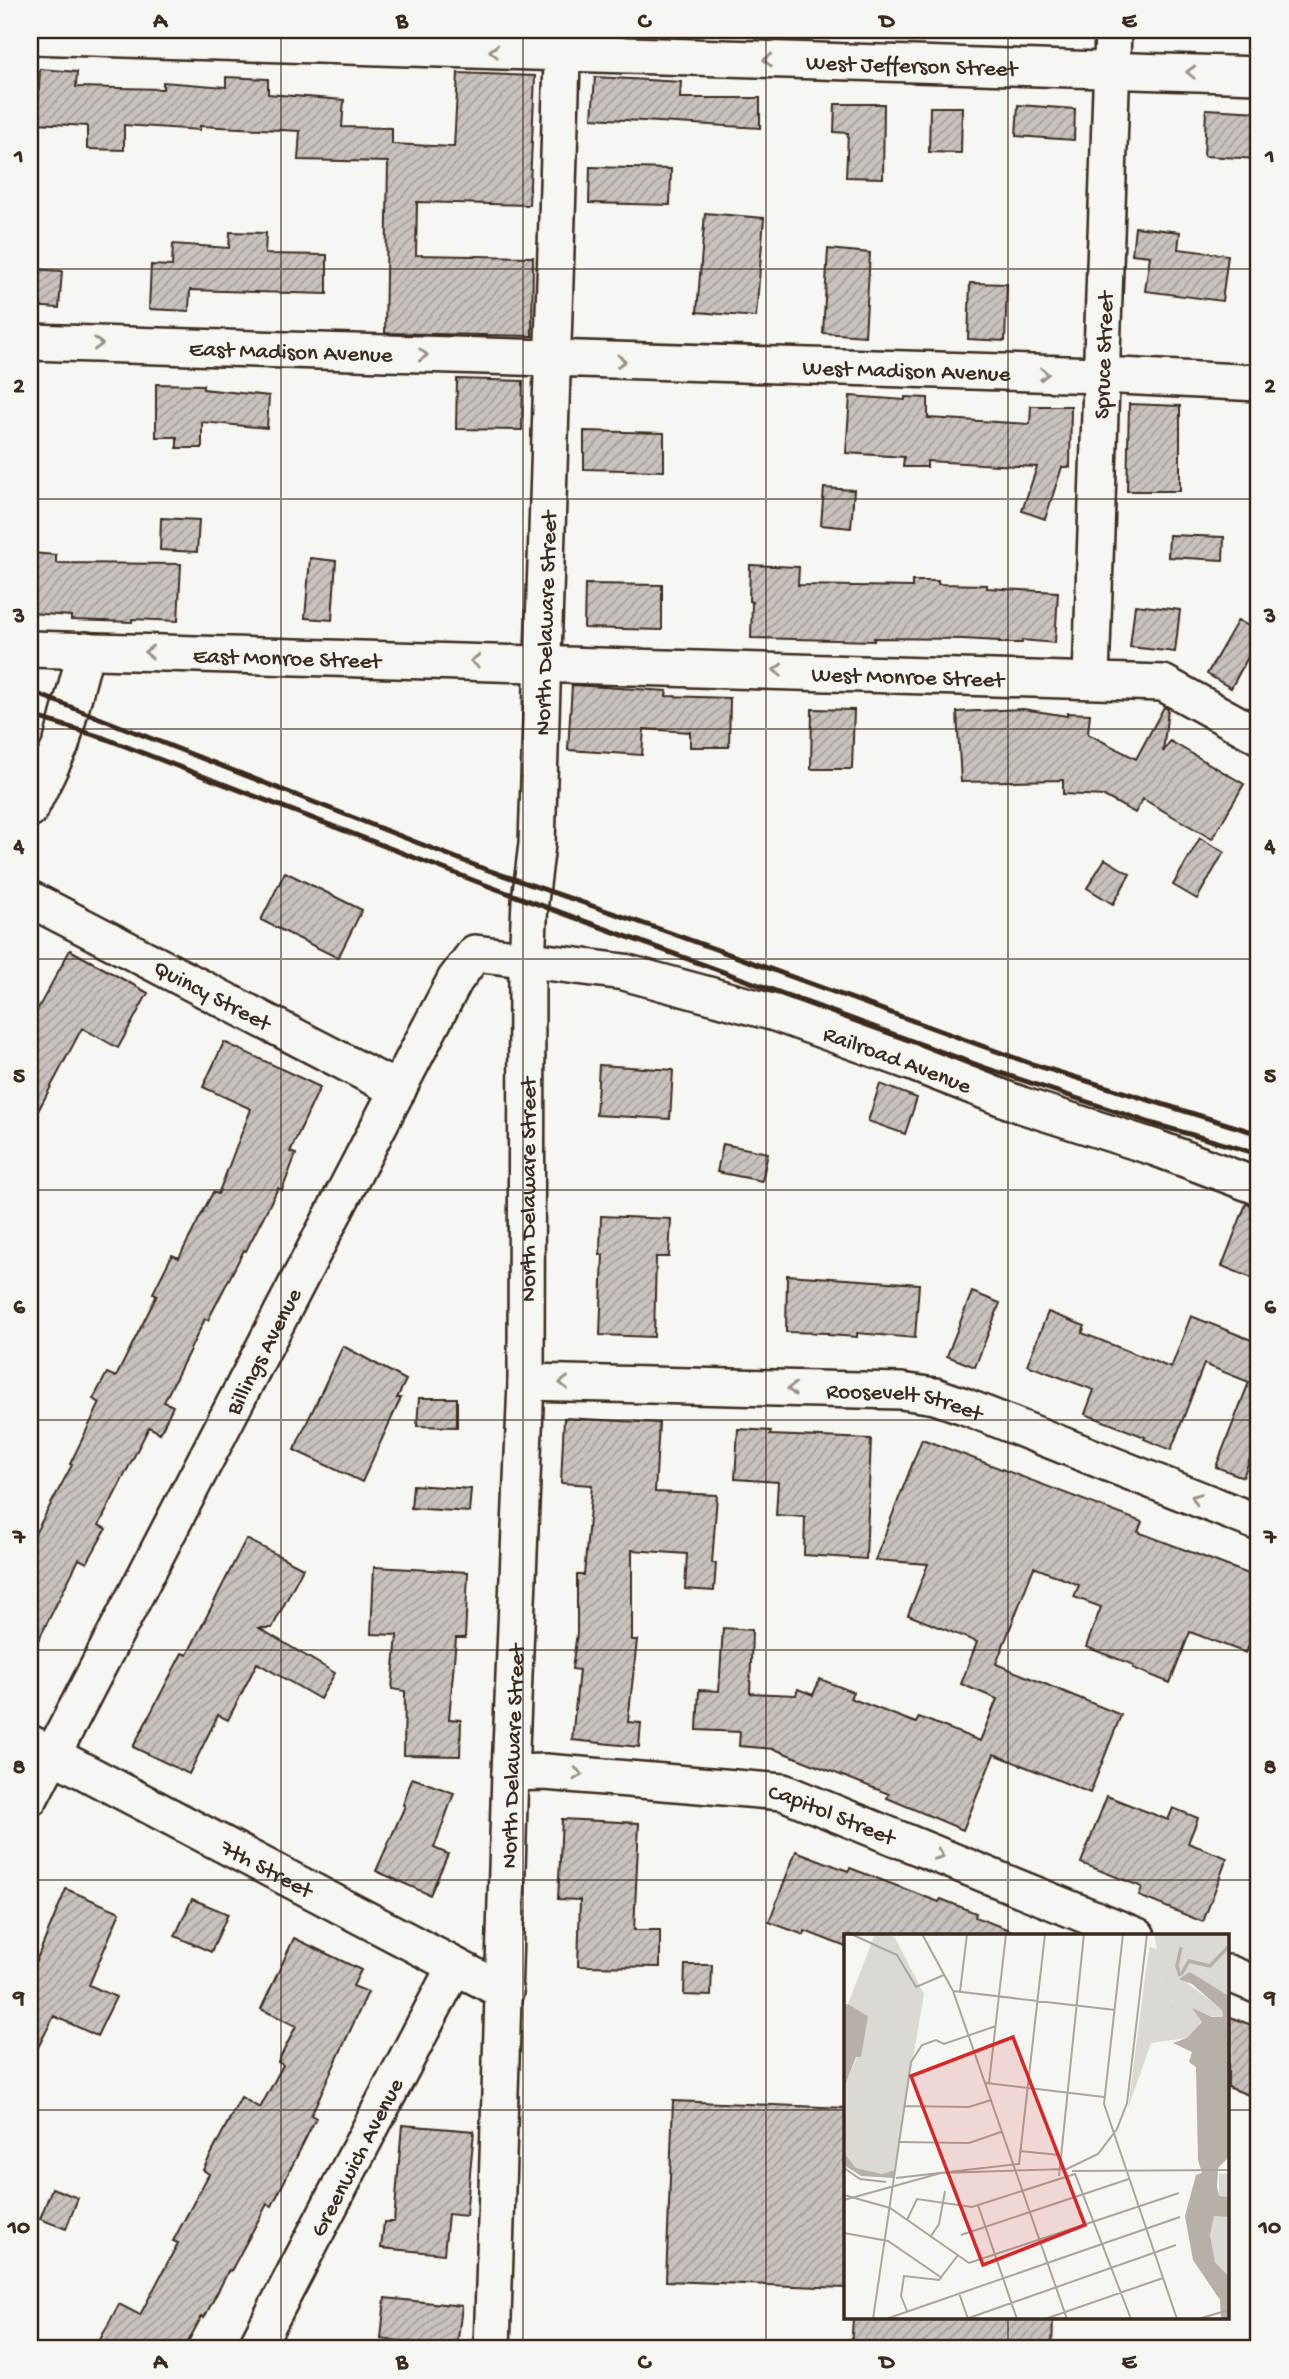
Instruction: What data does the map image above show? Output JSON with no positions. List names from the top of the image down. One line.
{"streets":{"street":["West Jefferson Street","East Madison Avenue","Spruce Street","West Madison Avenue","North Delaware Street","East Monroe Street","West Monroe Street","Quincy Street","Railroad Avenue","Billings Avenue","Roosevelt Street","Capitol Street","7th Street","Greenwich Avenue"]},"crossings":[["West Jefferson Street","Spruce Street"],["West Jefferson Street","North Delaware Street"],["East Madison Avenue","West Madison Avenue"],["East Madison Avenue","North Delaware Street"],["Spruce Street","West Madison Avenue"],["Spruce Street","West Monroe Street"],["West Madison Avenue","North Delaware Street"],["North Delaware Street","East Monroe Street"],["North Delaware Street","West Monroe Street"],["North Delaware Street","Railroad Avenue"],["North Delaware Street","Billings Avenue"],["North Delaware Street","Roosevelt Street"],["North Delaware Street","Capitol Street"],["North Delaware Street","7th Street"],["East Monroe Street","West Monroe Street"],["Quincy Street","Billings Avenue"],["Railroad Avenue","Billings Avenue"],["Billings Avenue","7th Street"],["7th Street","Greenwich Avenue"]],"one_way":["West Jefferson Street","East Madison Avenue","West Madison Avenue","East Monroe Street","West Monroe Street","Roosevelt Street","Capitol Street"],"grid":{"columns":["A","B","C","D","E"],"rows":["1","2","3","4","5","6","7","8","9","10"]}}
